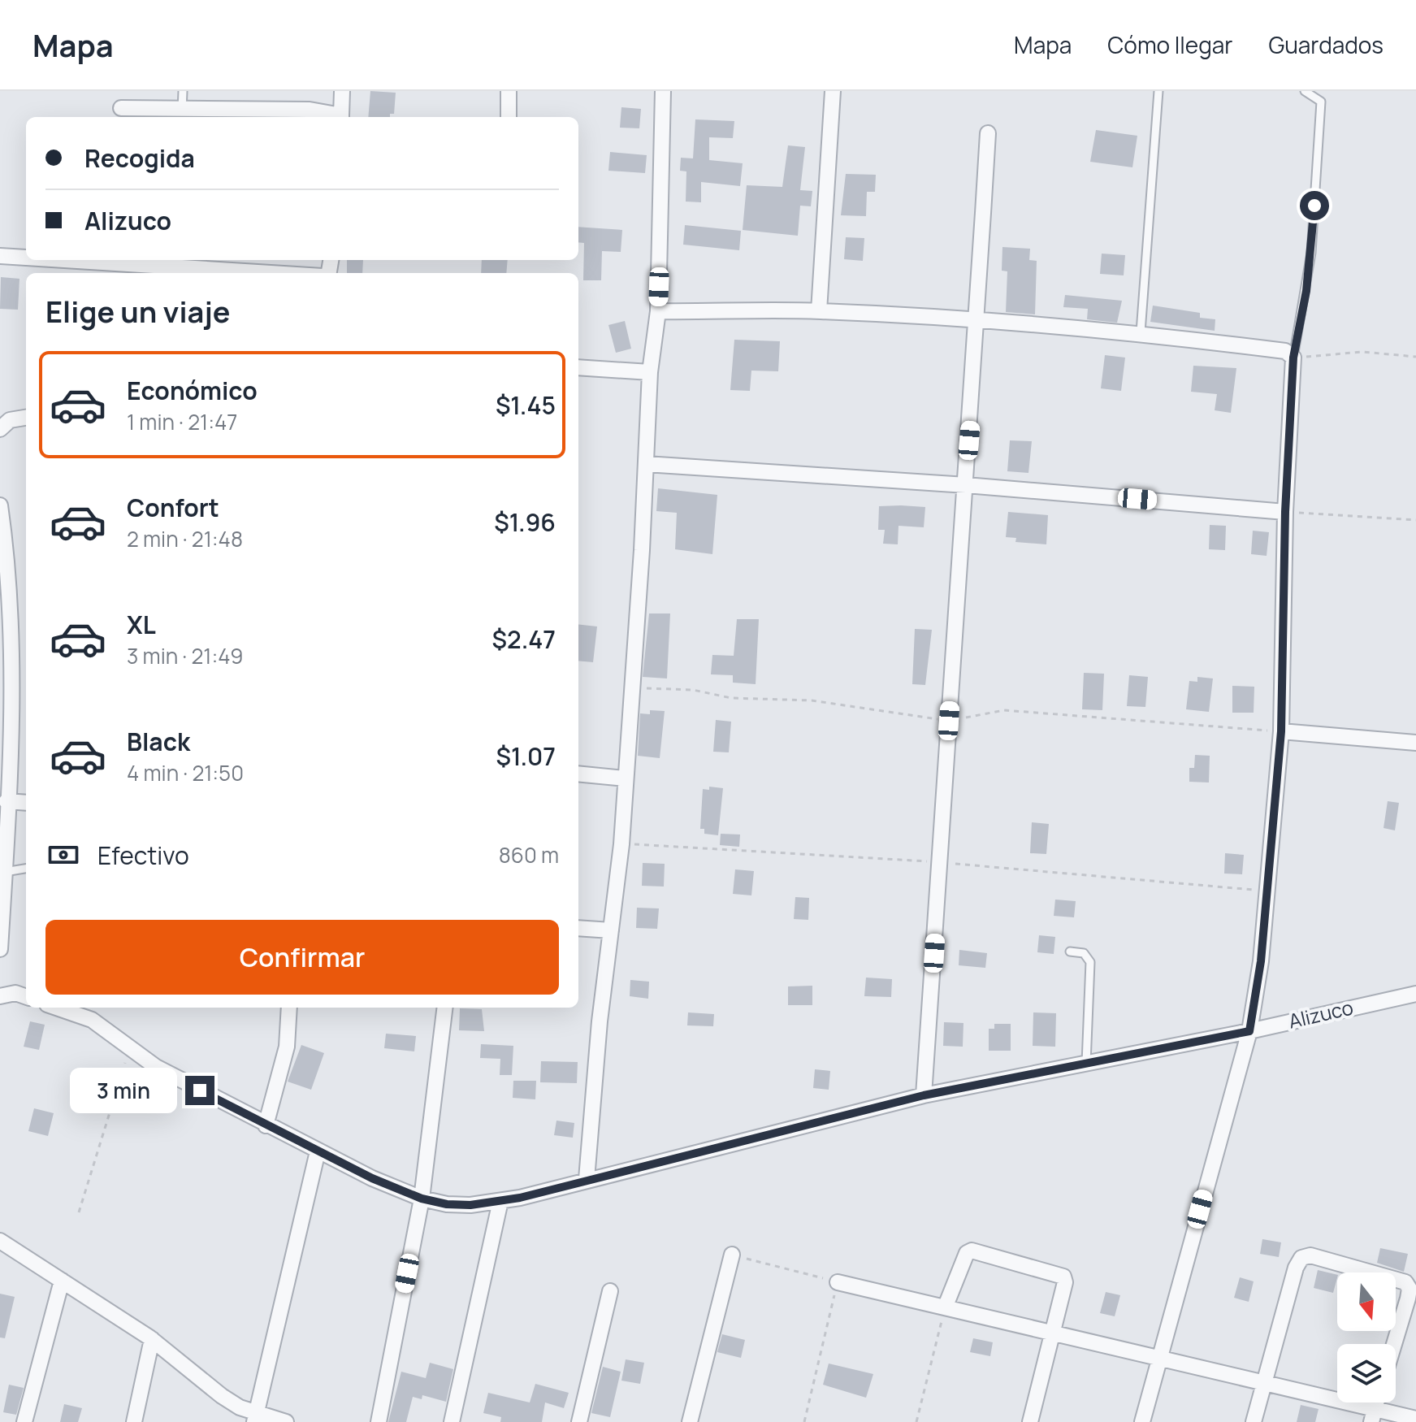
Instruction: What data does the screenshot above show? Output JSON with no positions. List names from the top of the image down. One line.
{"streets":{"street":["Alizuco"]},"north":"bottom","page":{"header":"Mapa","nav":["Mapa","Cómo llegar","Guardados"],"banner":["Recogida","Alizuco"],"heading":"Elige un viaje","list":[{"name":"Económico","note":"1 min · 21:47","value":"$1.45"},{"name":"Confort","note":"2 min · 21:48","value":"$1.96"},{"name":"XL","note":"3 min · 21:49","value":"$2.47"},{"name":"Black","note":"4 min · 21:50","value":"$1.07"}],"pay":["Efectivo","860 m"],"buttons":"Confirmar","bubble":"3 min"}}
